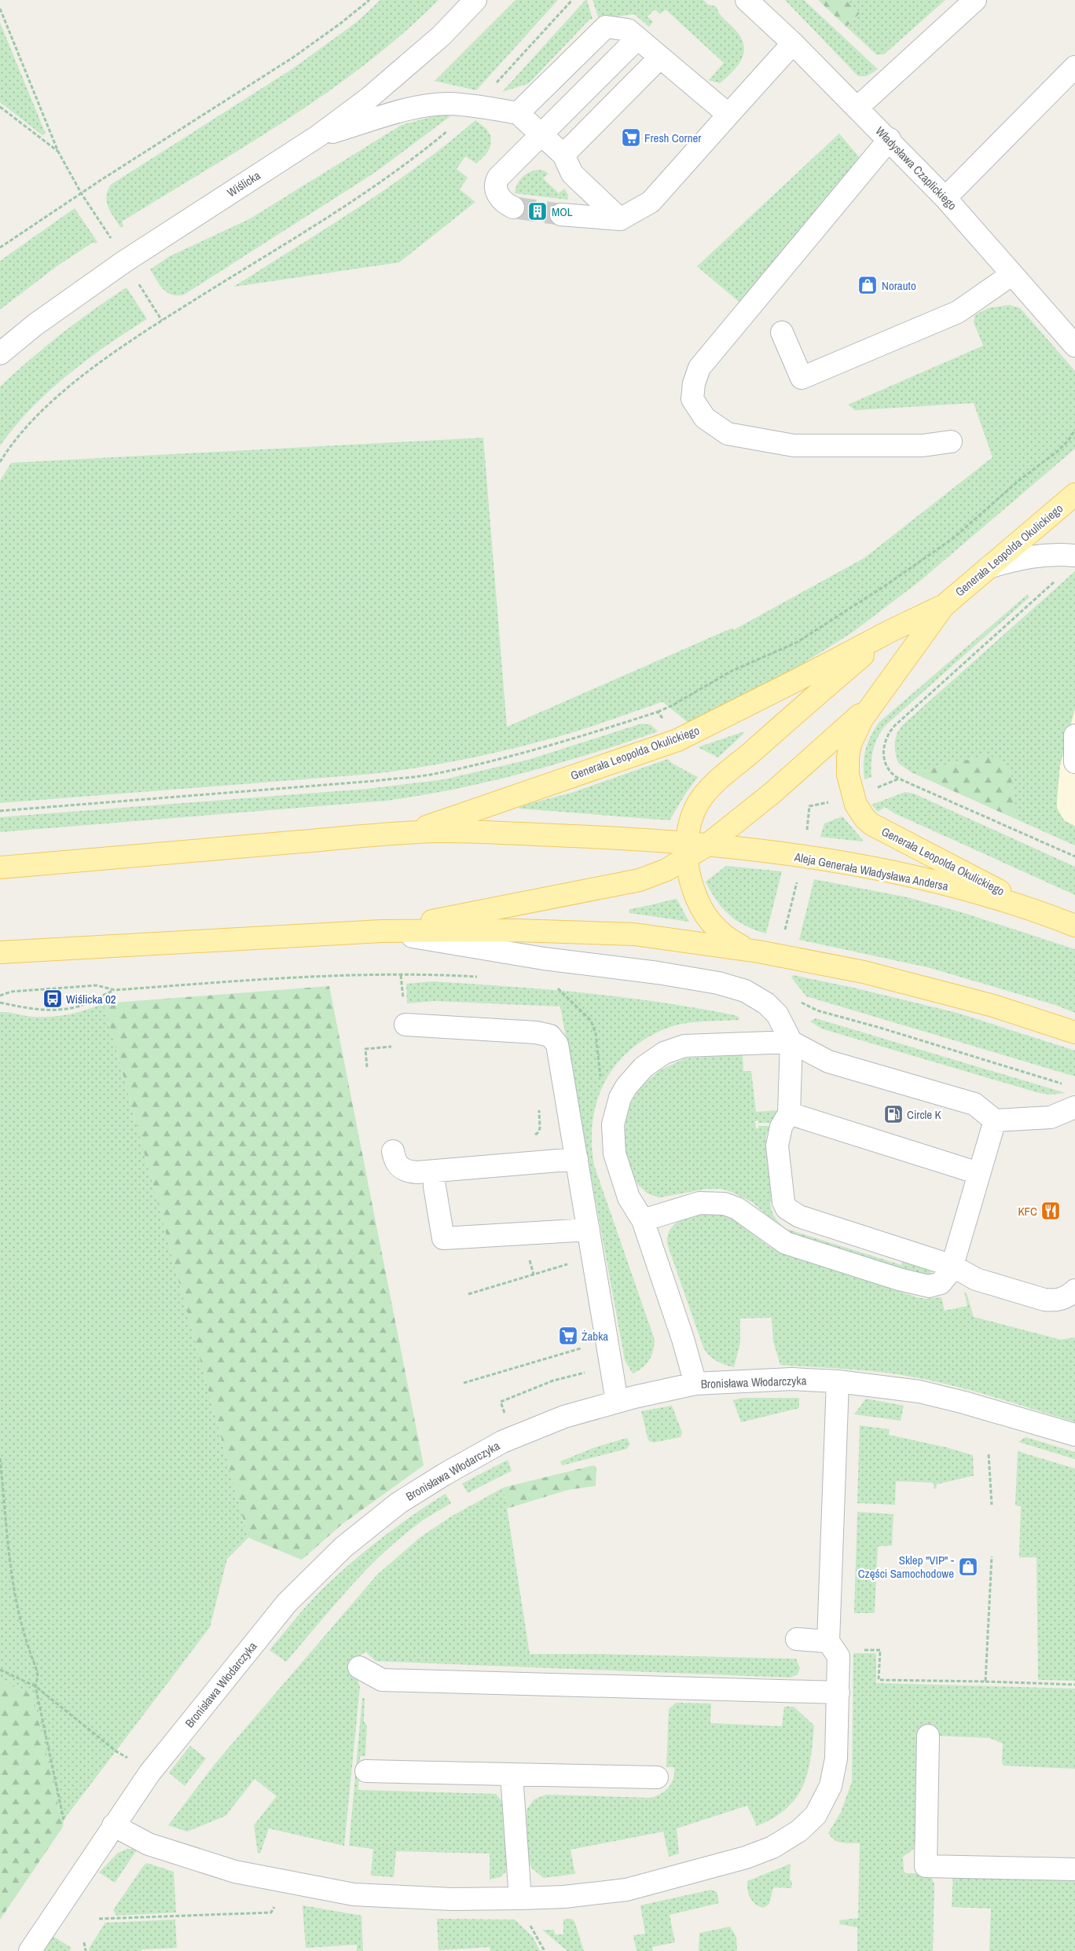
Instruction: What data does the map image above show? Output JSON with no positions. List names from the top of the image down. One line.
{"streets":{"main road":["Generała Leopolda Okulickiego","Aleja Generała Władysława Andersa"],"street":["Władysława Czaplickiego","Wiślicka","Bronisława Włodarczyka"]},"crossings":[["Generała Leopolda Okulickiego","Aleja Generała Władysława Andersa"]],"places":{"supermarket":["Fresh Corner","Żabka"],"building":["MOL"],"shop":["Norauto","Sklep \"VIP\" - Części Samochodowe"],"bus stop":["Wiślicka 02"],"fuel station":["Circle K"],"restaurant":["KFC"]}}
